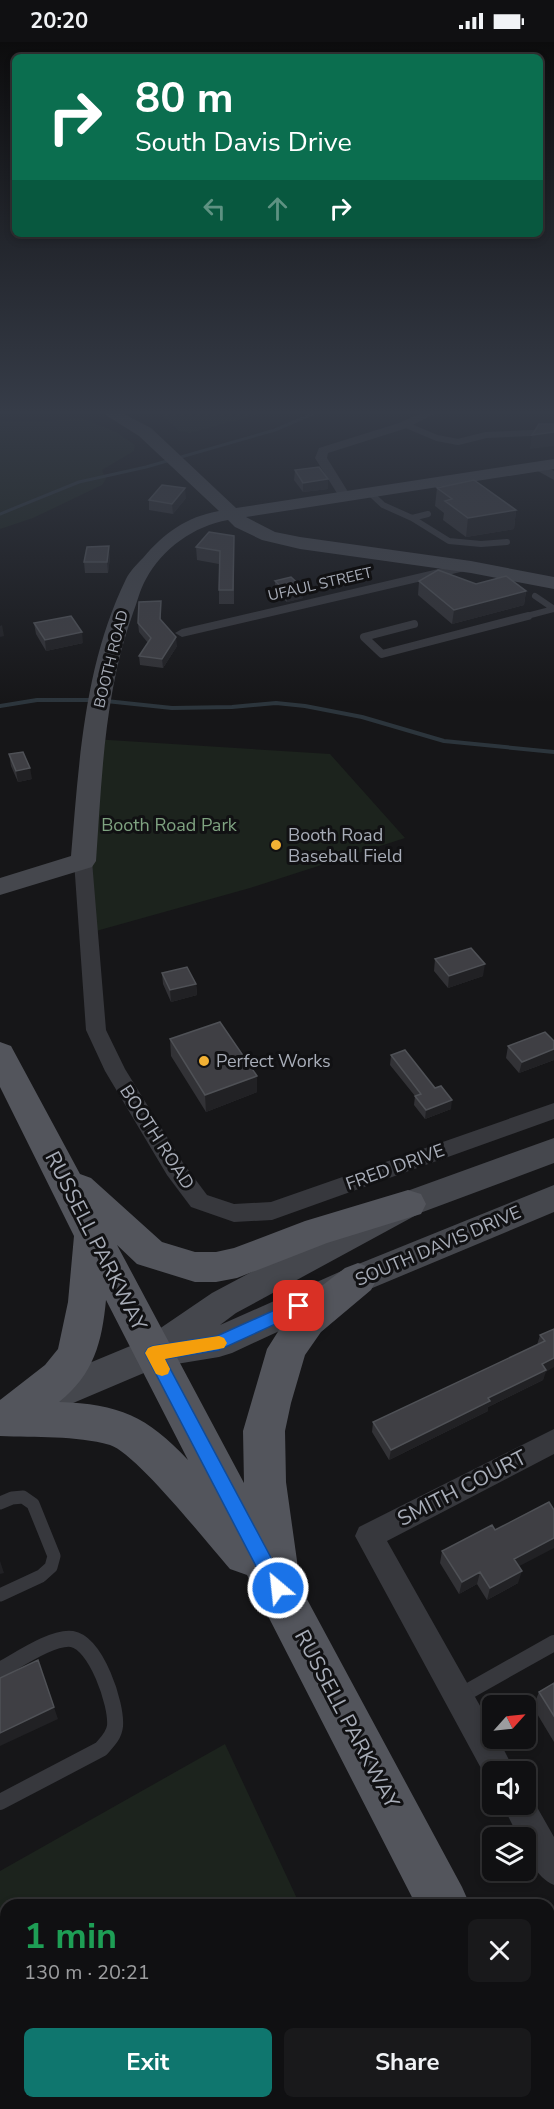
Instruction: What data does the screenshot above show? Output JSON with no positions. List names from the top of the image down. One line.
{"streets":{"main road":["RUSSELL PARKWAY"],"street":["UFAUL STREET","BOOTH ROAD","FRED DRIVE","SOUTH DAVIS DRIVE","SMITH COURT"]},"crossings":[["BOOTH ROAD","FRED DRIVE"],["RUSSELL PARKWAY","SOUTH DAVIS DRIVE"]],"parks":["Booth Road Park"],"places":["Booth Road Baseball Field","Perfect Works"],"north":"top right","page":{"status":"20:20","turn":["80 m","South Davis Drive"],"heading":["1 min","130 m · 20:21"],"buttons":["Exit","Share"]}}
